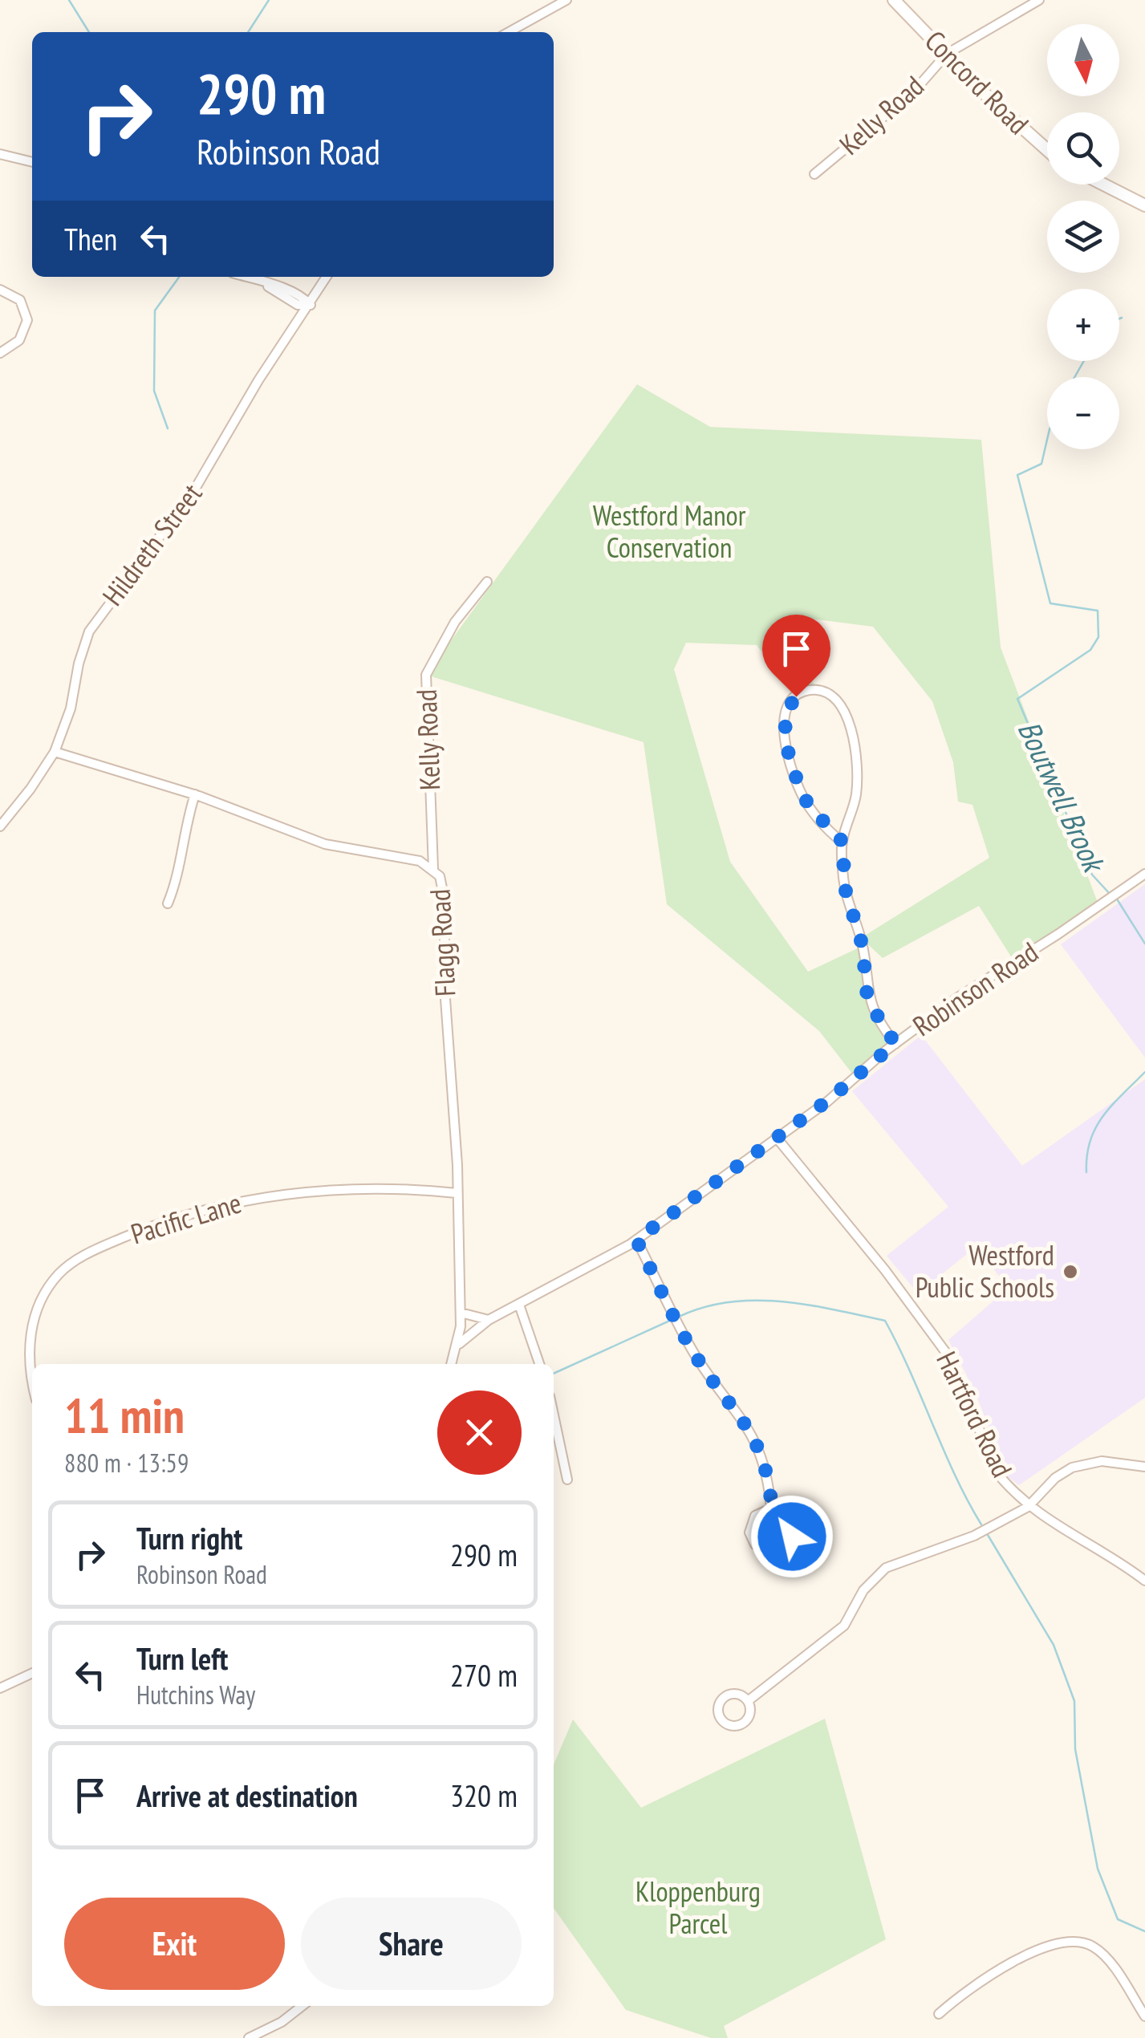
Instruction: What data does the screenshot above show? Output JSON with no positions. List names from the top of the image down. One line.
{"streets":{"main road":["Concord Road"],"street":["Kelly Road","Hildreth Street","Flagg Road","Robinson Road","Pacific Lane","Hartford Road"]},"crossings":[["Concord Road","Kelly Road"],["Kelly Road","Flagg Road"],["Hildreth Street","Flagg Road"],["Flagg Road","Robinson Road"],["Flagg Road","Pacific Lane"],["Robinson Road","Hartford Road"]],"water":["Boutwell Brook"],"parks":["Westford Manor Conservation","Kloppenburg Parcel"],"places":["Westford Public Schools"],"north":"bottom","page":{"map_buttons":["+","−"],"turn":["290 m","Robinson Road"],"then":"Then","heading":["11 min","880 m · 13:59"],"list":[{"name":"Turn right","note":"Robinson Road","value":"290 m"},{"name":"Turn left","note":"Hutchins Way","value":"270 m"},{"name":"Arrive at destination","value":"320 m"}],"buttons":["Exit","Share"]}}
